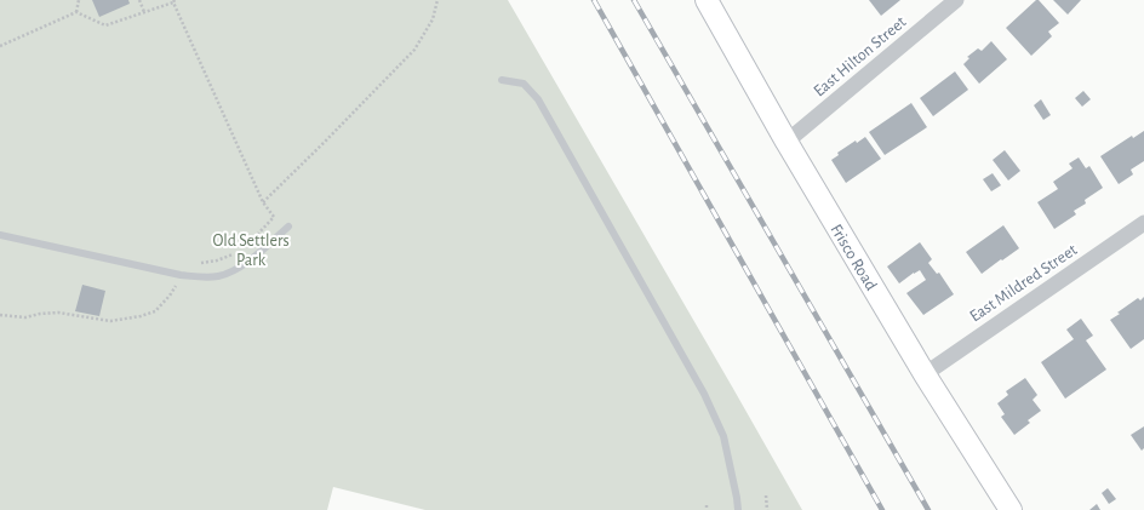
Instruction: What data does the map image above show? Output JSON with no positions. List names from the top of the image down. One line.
{"streets":{"street":["East Hilton Street","Frisco Road","East Mildred Street"]},"crossings":[["East Hilton Street","Frisco Road"],["Frisco Road","East Mildred Street"]],"parks":["Old Settlers Park"]}
